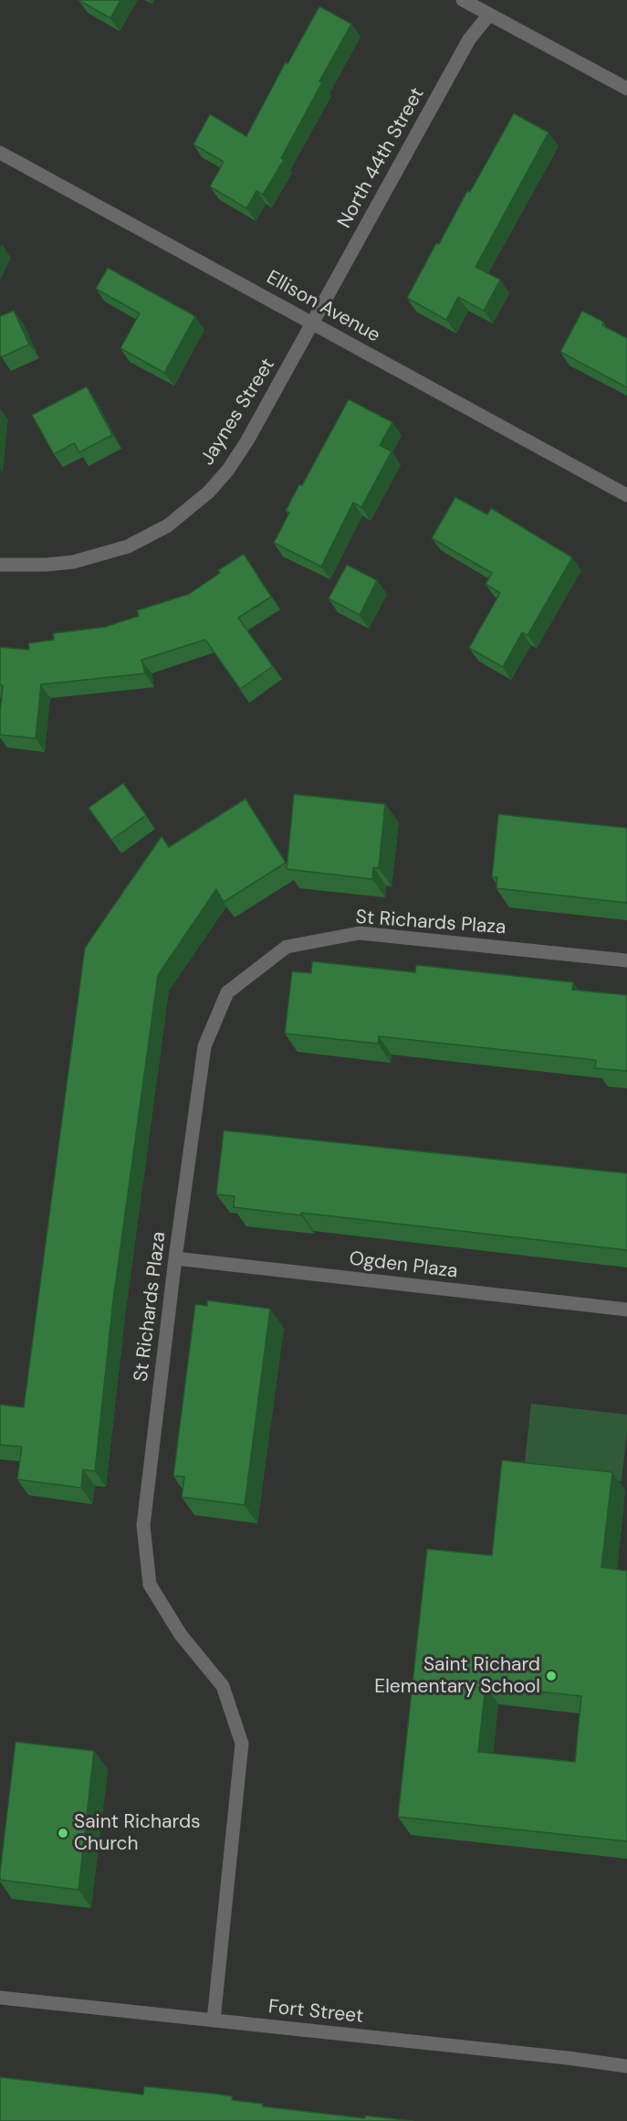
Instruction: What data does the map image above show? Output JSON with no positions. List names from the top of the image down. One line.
{"streets":{"street":["North 44th Street","Ellison Avenue","Jaynes Street","St Richards Plaza","Ogden Plaza","Fort Street"]},"crossings":[["North 44th Street","Ellison Avenue"],["North 44th Street","Jaynes Street"],["Ellison Avenue","Jaynes Street"],["St Richards Plaza","Ogden Plaza"],["St Richards Plaza","Fort Street"]],"places":["Saint Richard Elementary School","Saint Richards Church"]}
